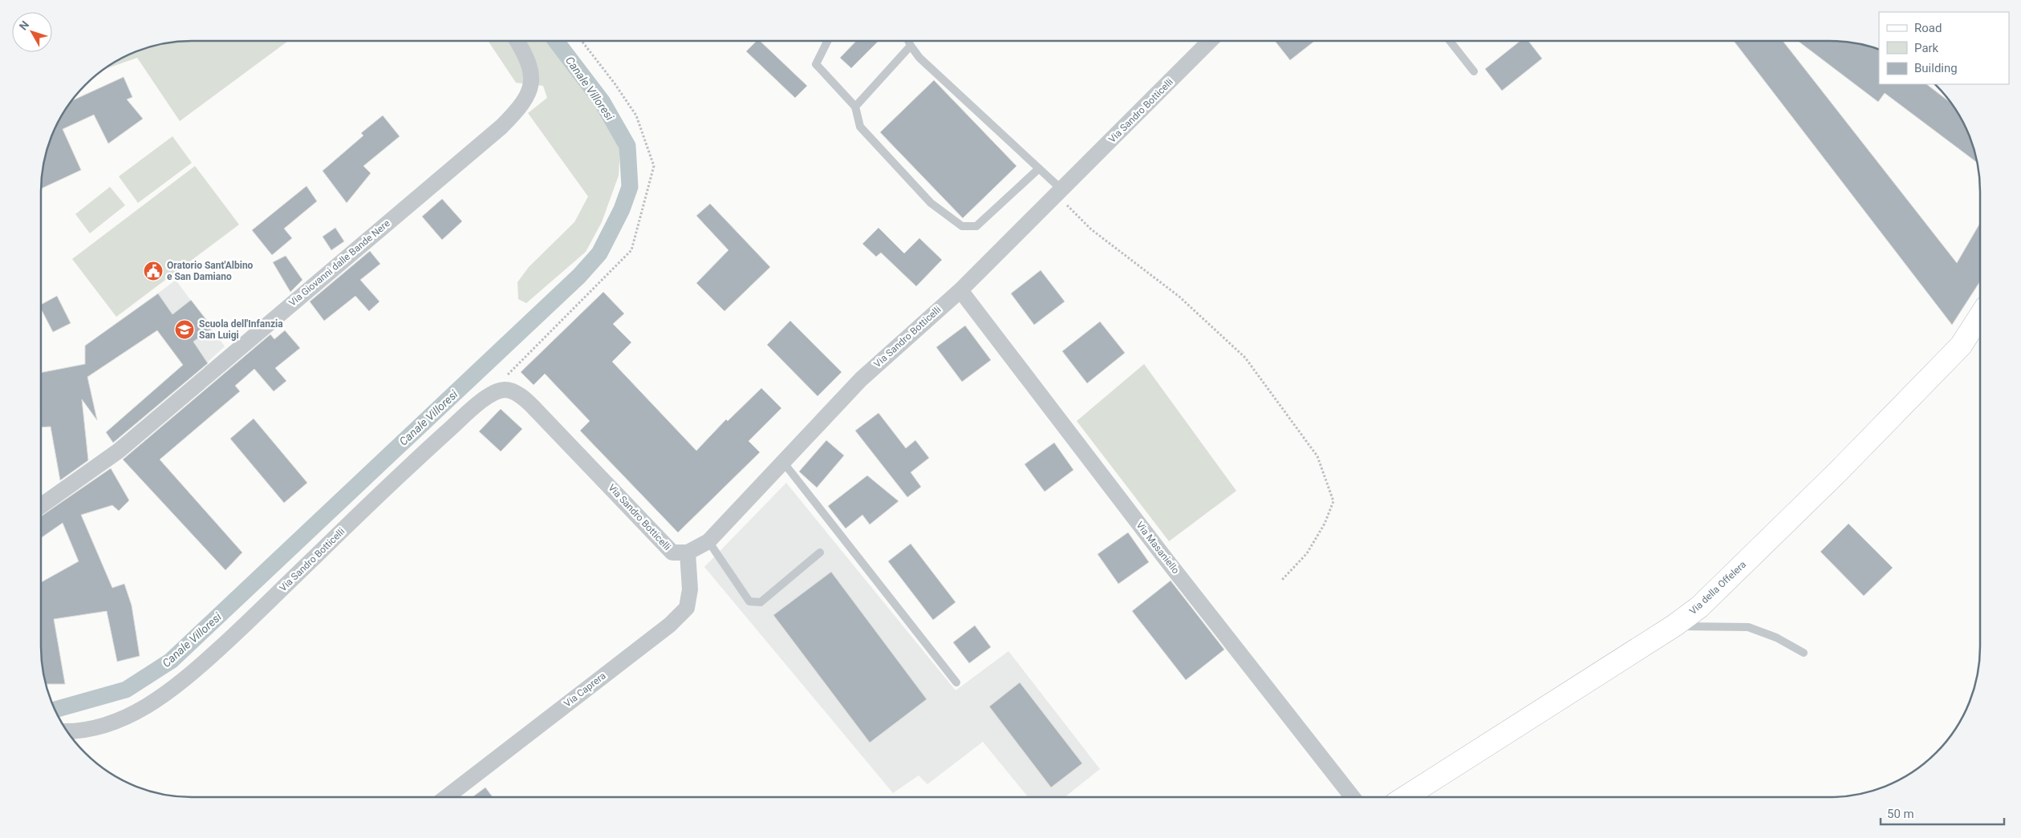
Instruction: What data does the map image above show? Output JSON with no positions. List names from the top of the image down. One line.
{"streets":{"street":["Via Sandro Botticelli","Via Giovanni dalle Bande Nere","Via Masaniello","Via della Offelera","Via Caprera"]},"crossings":[["Via Sandro Botticelli","Via Masaniello"],["Via Sandro Botticelli","Via Caprera"]],"water":["Canale Villoresi"],"places":{"public building":["Oratorio Sant'Albino e San Damiano"],"school or university":["Scuola dell'Infanzia San Luigi"]},"legend":["Road","Park","Building"],"scale_bar":"50 m","north":"top left"}
